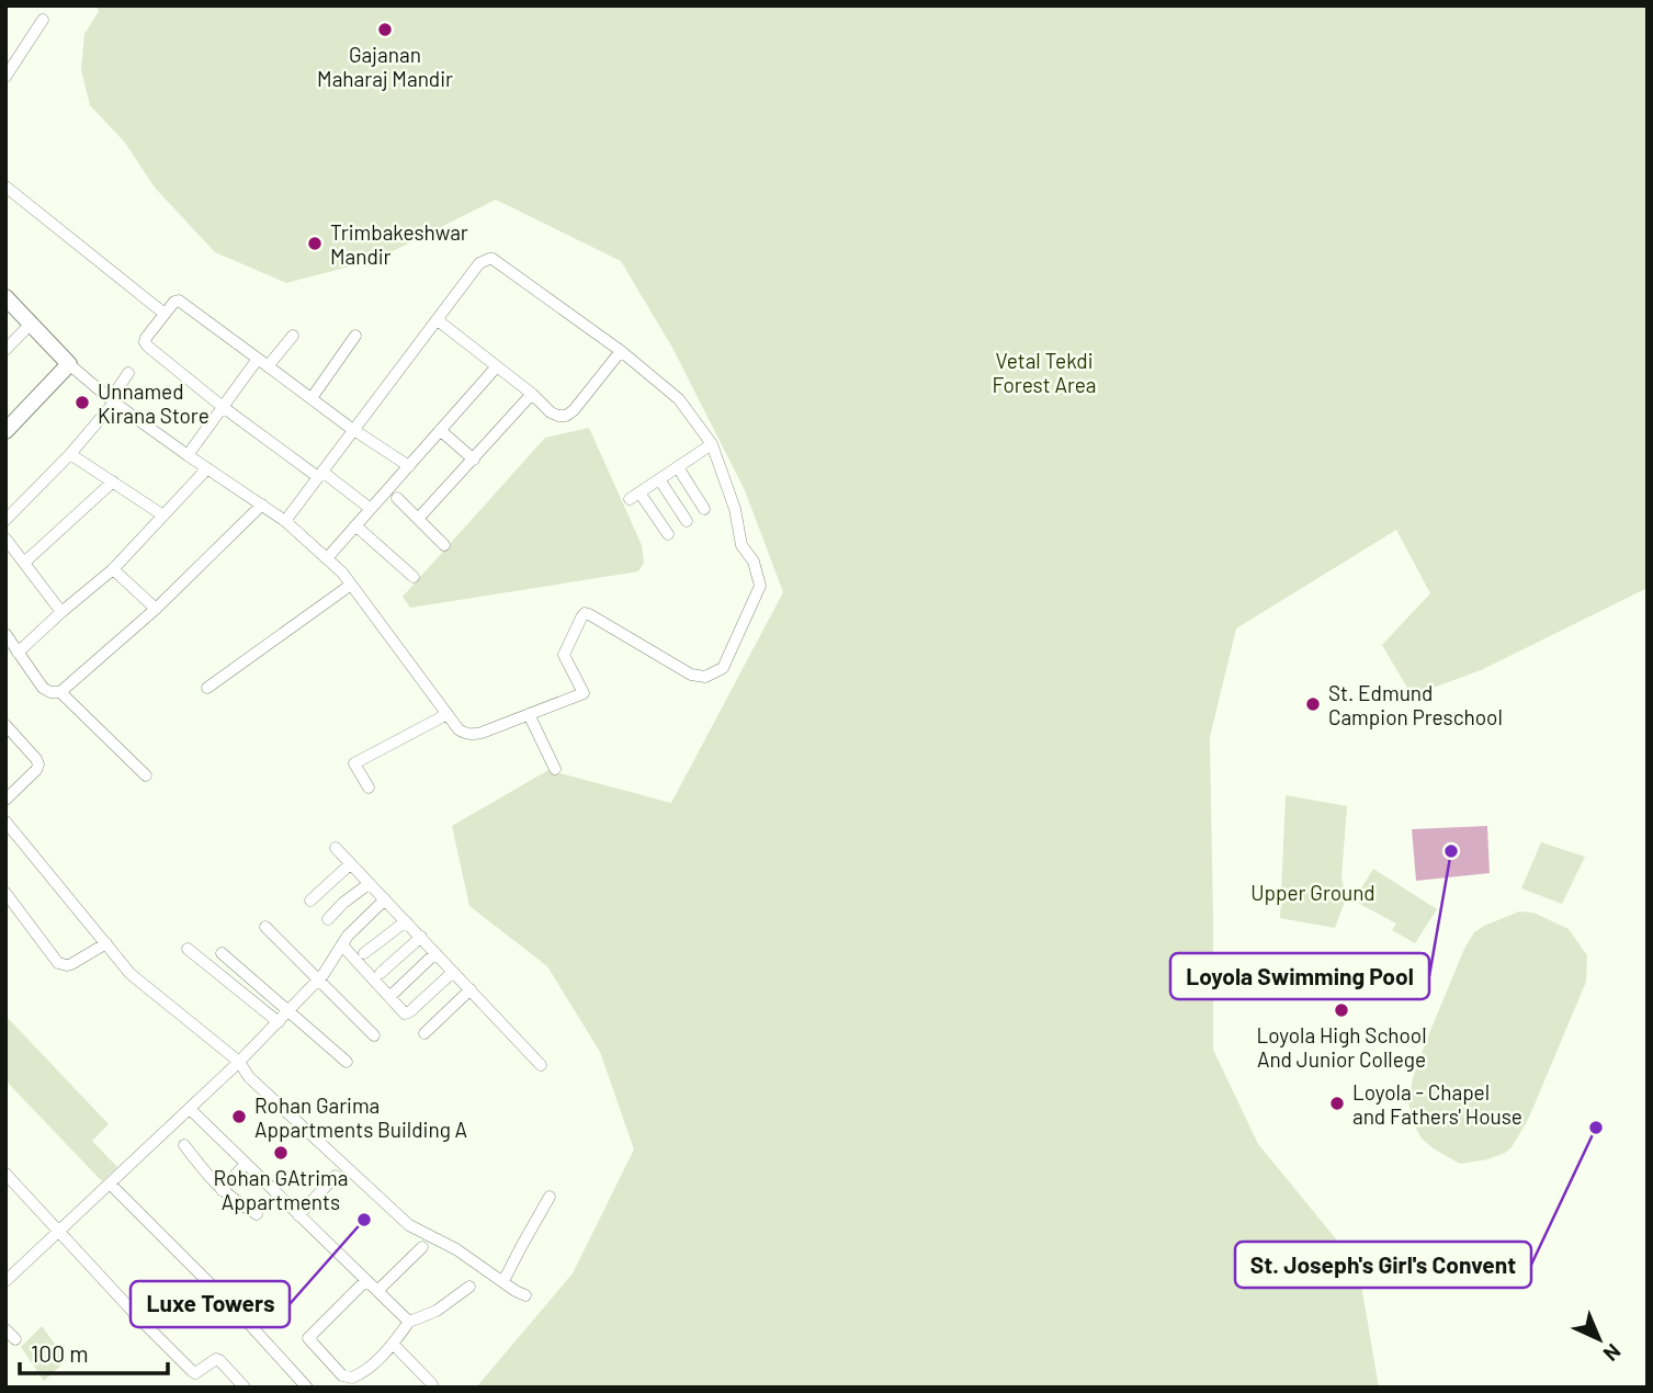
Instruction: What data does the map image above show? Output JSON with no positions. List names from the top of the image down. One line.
{"parks":["Vetal Tekdi Forest Area","Upper Ground"],"places":["Gajanan Maharaj Mandir","Trimbakeshwar Mandir","Unnamed Kirana Store","St. Edmund Campion Preschool","Loyola Swimming Pool","Loyola High School And Junior College","Loyola - Chapel and Fathers' House","Rohan Garima Appartments Building A","St. Joseph's Girl's Convent","Rohan GAtrima Appartments","Luxe Towers"],"scale_bar":"100 m","north":"bottom right"}
